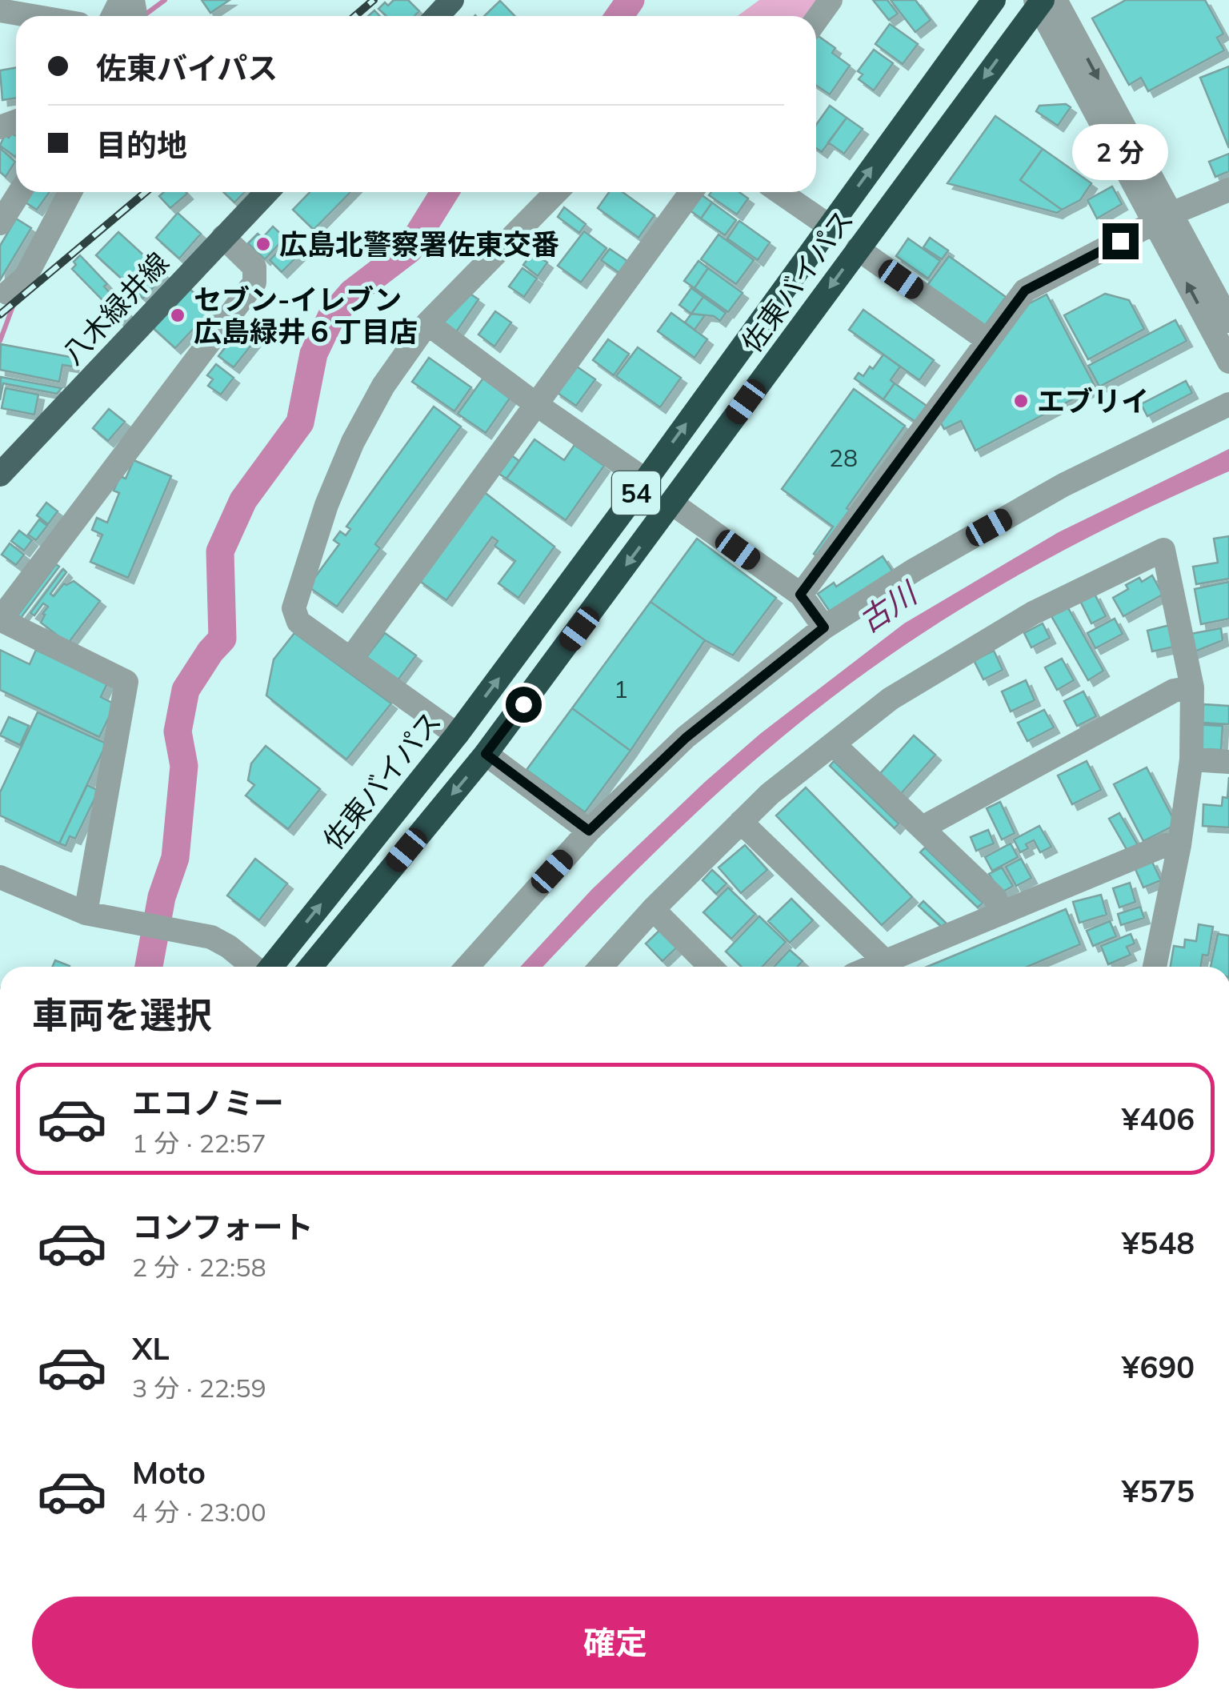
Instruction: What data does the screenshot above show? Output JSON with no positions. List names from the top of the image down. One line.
{"streets":{"highway":["佐東バイパス","54"],"main road":["八木緑井線"]},"water":["古川"],"places":["広島北警察署佐東交番","セブン‐イレブン 広島緑井６丁目店","エブリイ"],"house_numbers":["28","1"],"page":{"banner":["佐東バイパス","目的地"],"bubble":"2 分","heading":"車両を選択","list":[{"name":"エコノミー","note":"1 分 · 22:57","value":"¥406"},{"name":"コンフォート","note":"2 分 · 22:58","value":"¥548"},{"name":"XL","note":"3 分 · 22:59","value":"¥690"},{"name":"Moto","note":"4 分 · 23:00","value":"¥575"}],"buttons":"確定"}}
